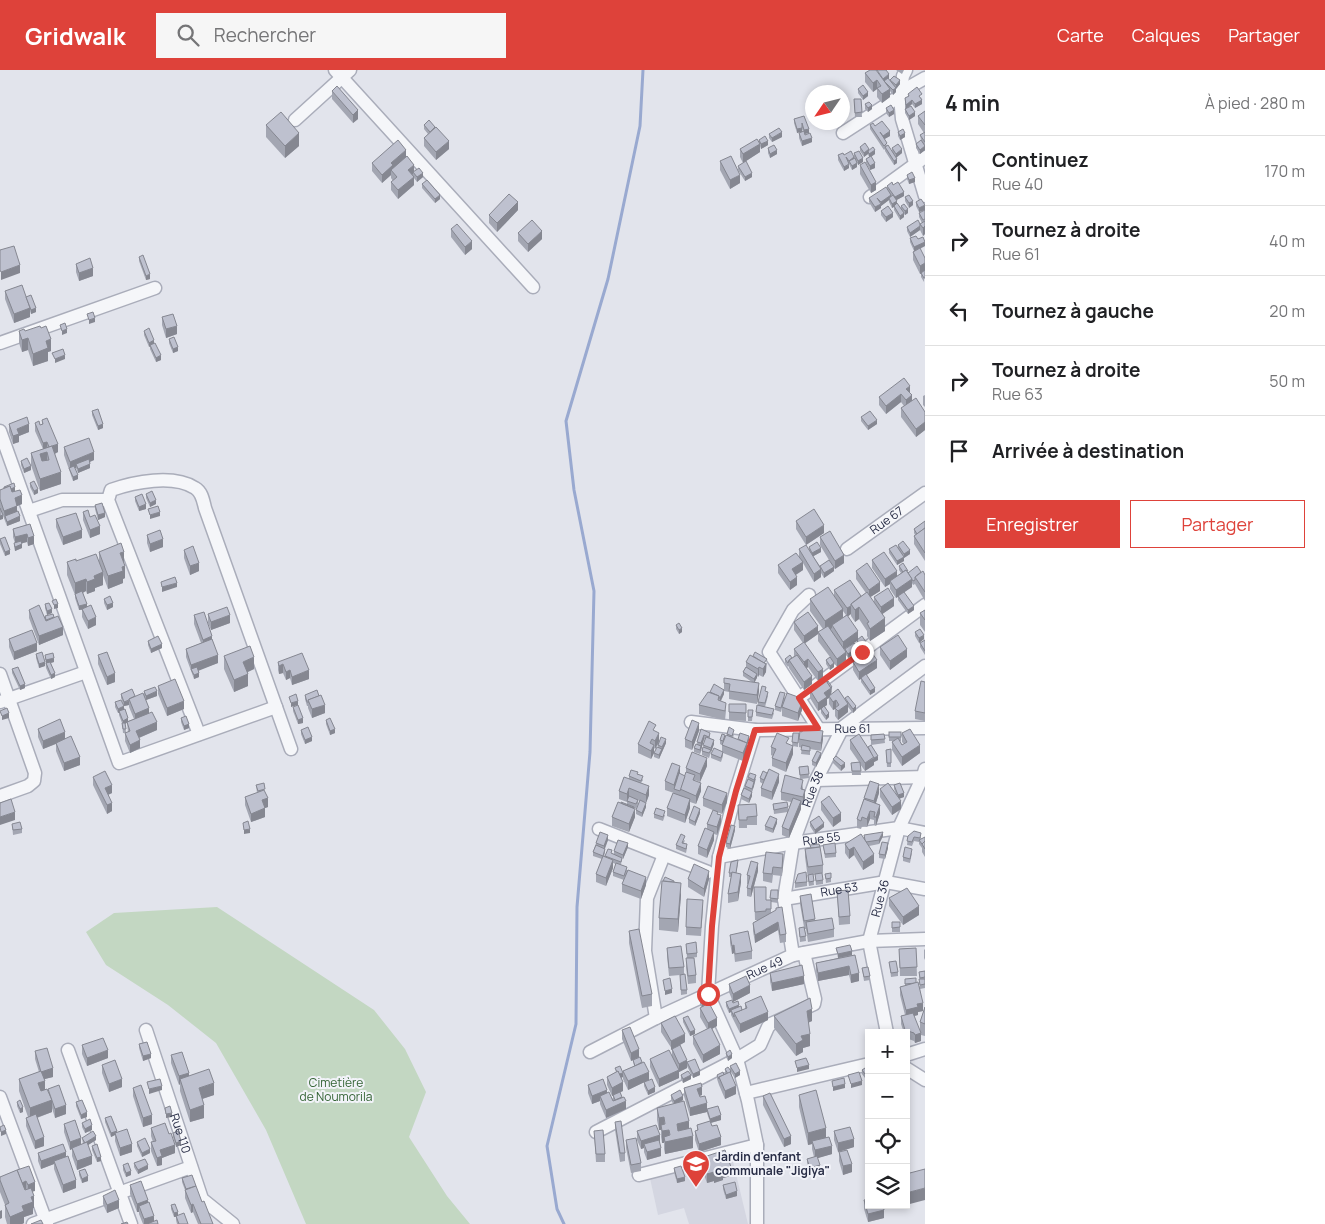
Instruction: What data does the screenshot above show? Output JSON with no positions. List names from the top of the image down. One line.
{"streets":{"street":["Rue 67","Rue 61","Rue 38","Rue 55","Rue 53","Rue 36","Rue 49","Rue 110"]},"crossings":[["Rue 61","Rue 38"],["Rue 38","Rue 55"],["Rue 38","Rue 53"],["Rue 38","Rue 49"],["Rue 55","Rue 36"],["Rue 53","Rue 36"],["Rue 36","Rue 49"]],"parks":["Cimetière de Noumorila"],"places":{"school or university":["Jardin d'enfant communale \"Jigiya\""]},"north":"bottom left","page":{"header":"Gridwalk","search":"Rechercher","nav":["Carte","Calques","Partager"],"heading":["4 min","À pied · 280 m"],"list":[["Continuez","Rue 40","170 m"],["Tournez à droite","Rue 61","40 m"],["Tournez à gauche","20 m"],["Tournez à droite","Rue 63","50 m"],"Arrivée à destination"],"buttons":["Enregistrer","Partager"],"map_buttons":["+","−"]}}
